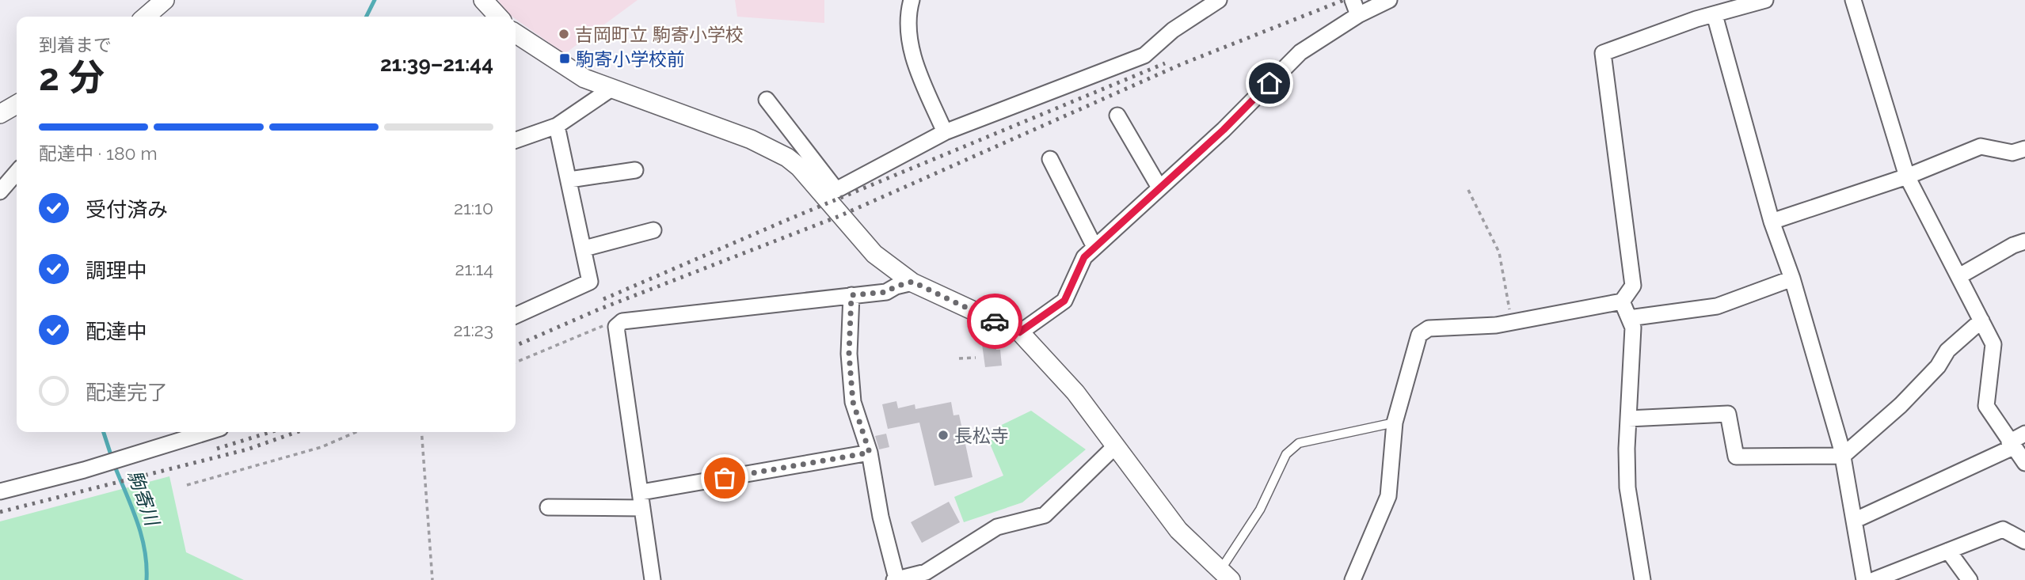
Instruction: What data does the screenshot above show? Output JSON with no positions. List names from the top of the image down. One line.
{"water":["駒寄川"],"places":{"other":["吉岡町立 駒寄小学校","長松寺"],"transit":["駒寄小学校前"]},"page":{"heading":["2 分","到着まで","21:39–21:44"],"bar":"配達中 · 180 m","list":[["受付済み","21:10"],["調理中","21:14"],["配達中","21:23"],"配達完了"]}}
